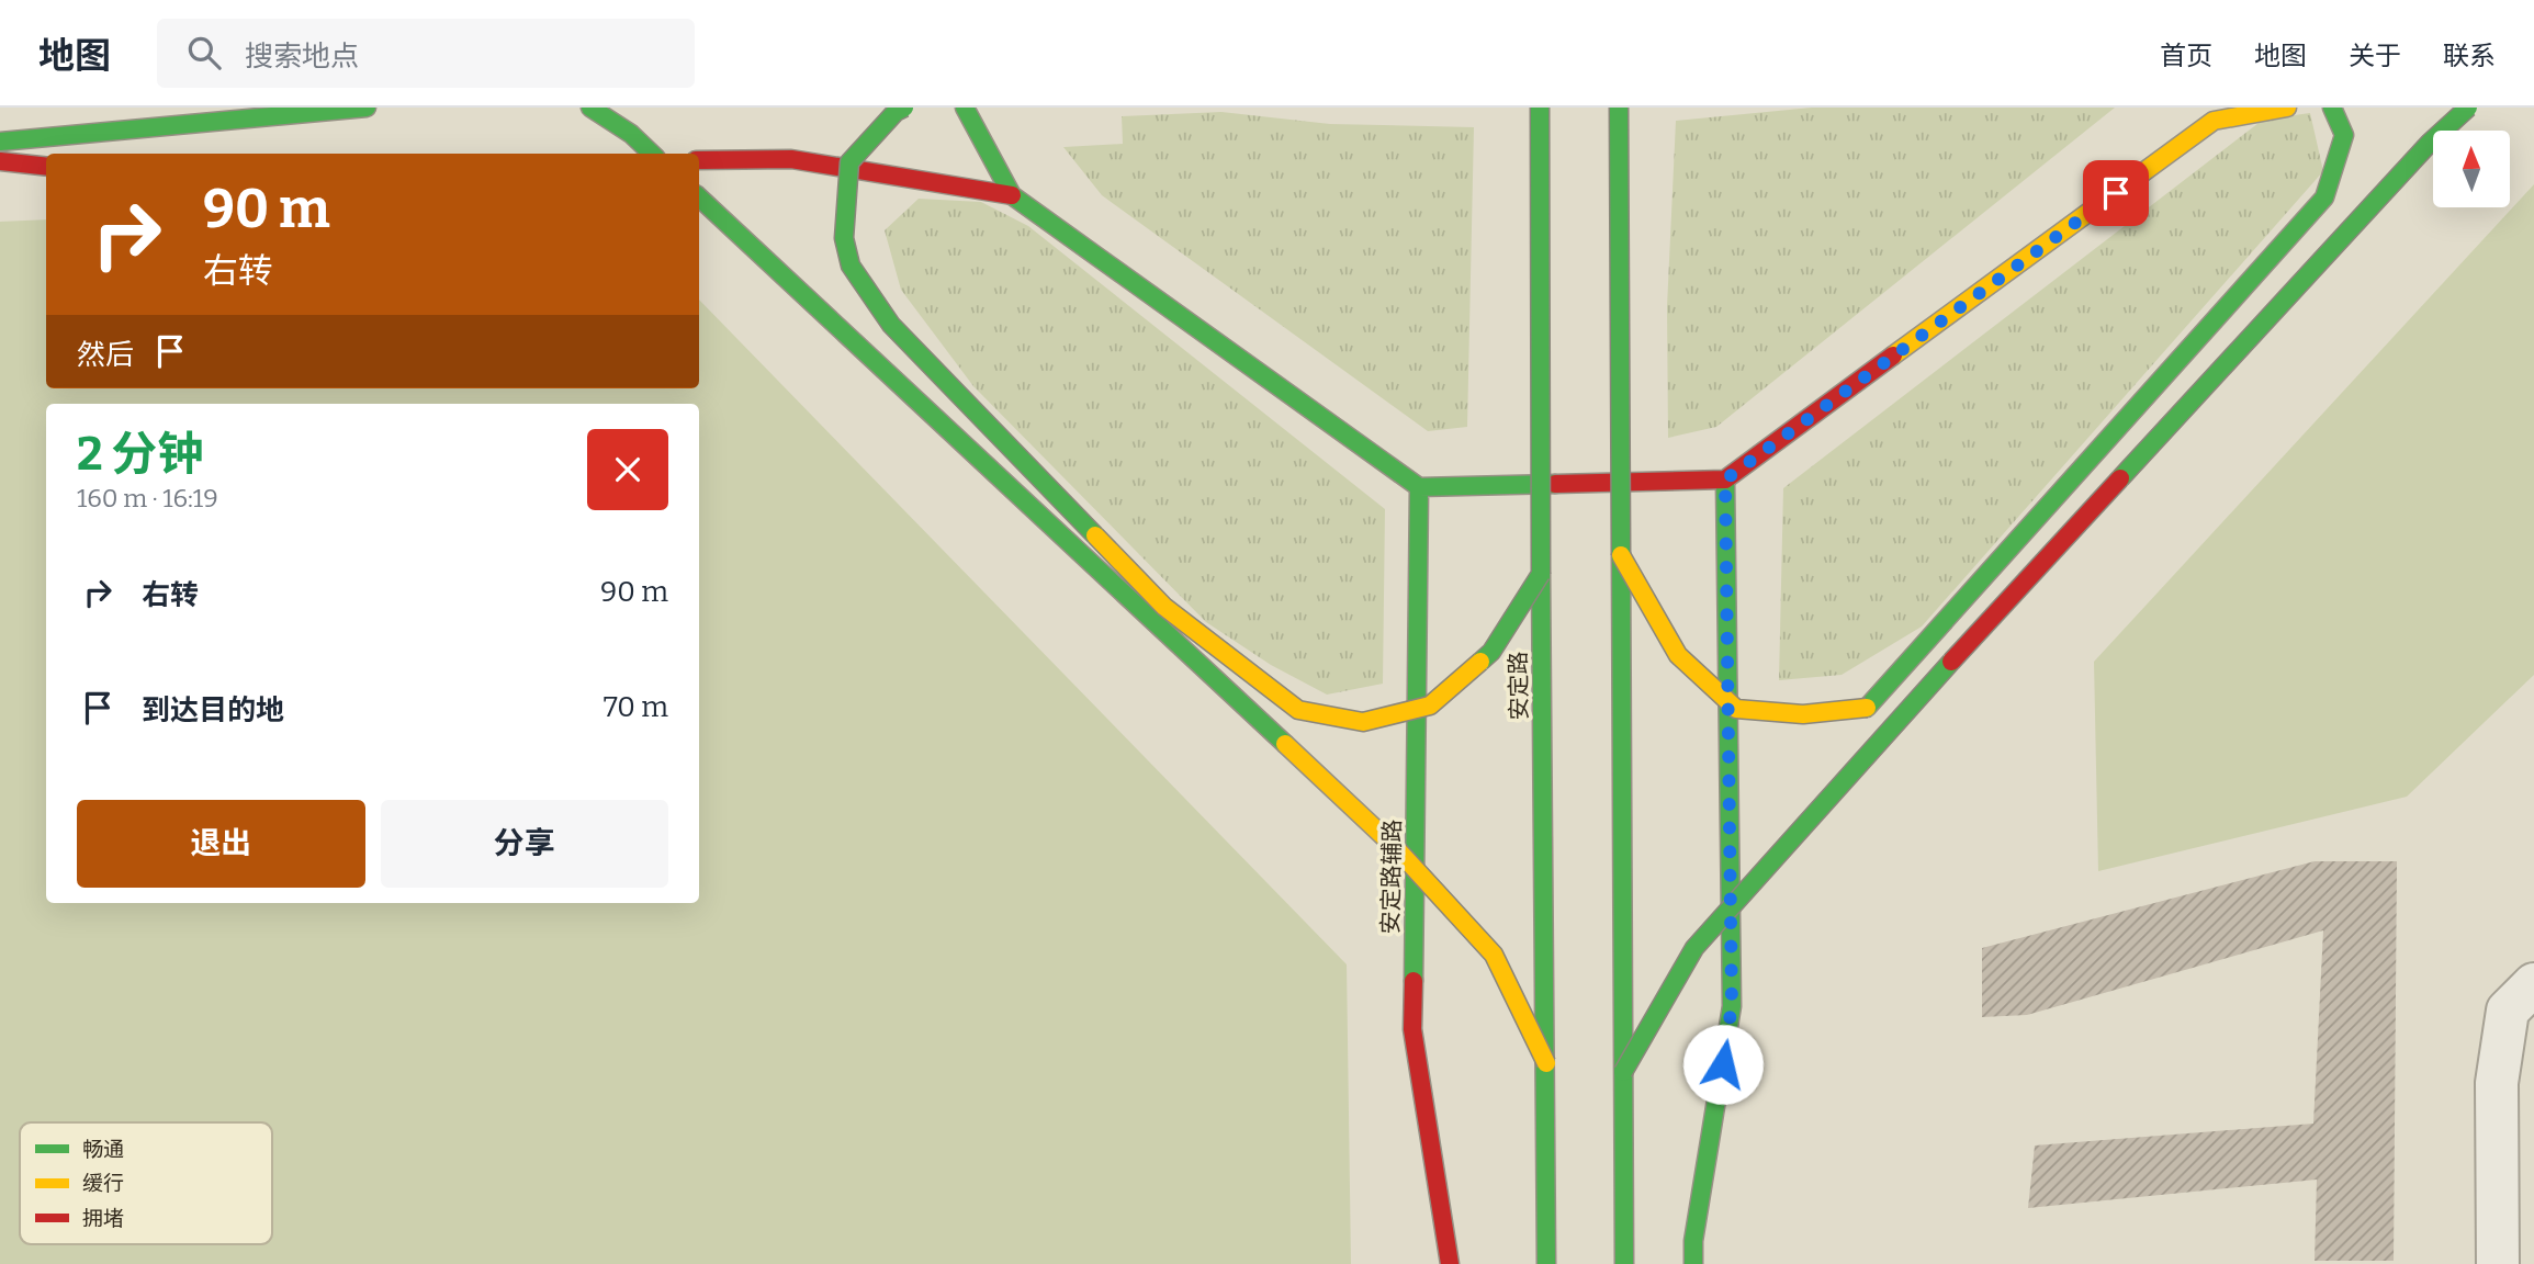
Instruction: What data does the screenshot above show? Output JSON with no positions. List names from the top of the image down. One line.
{"streets":{"main road":["安定路","安定路辅路"]},"legend":["畅通","缓行","拥堵"],"north":"top","page":{"header":"地图","search":"搜索地点","nav":["首页","地图","关于","联系"],"turn":["90 m","右转"],"then":"然后","heading":["2 分钟","160 m · 16:19"],"list":[{"name":"右转","value":"90 m"},{"name":"到达目的地","value":"70 m"}],"buttons":["退出","分享"]}}
